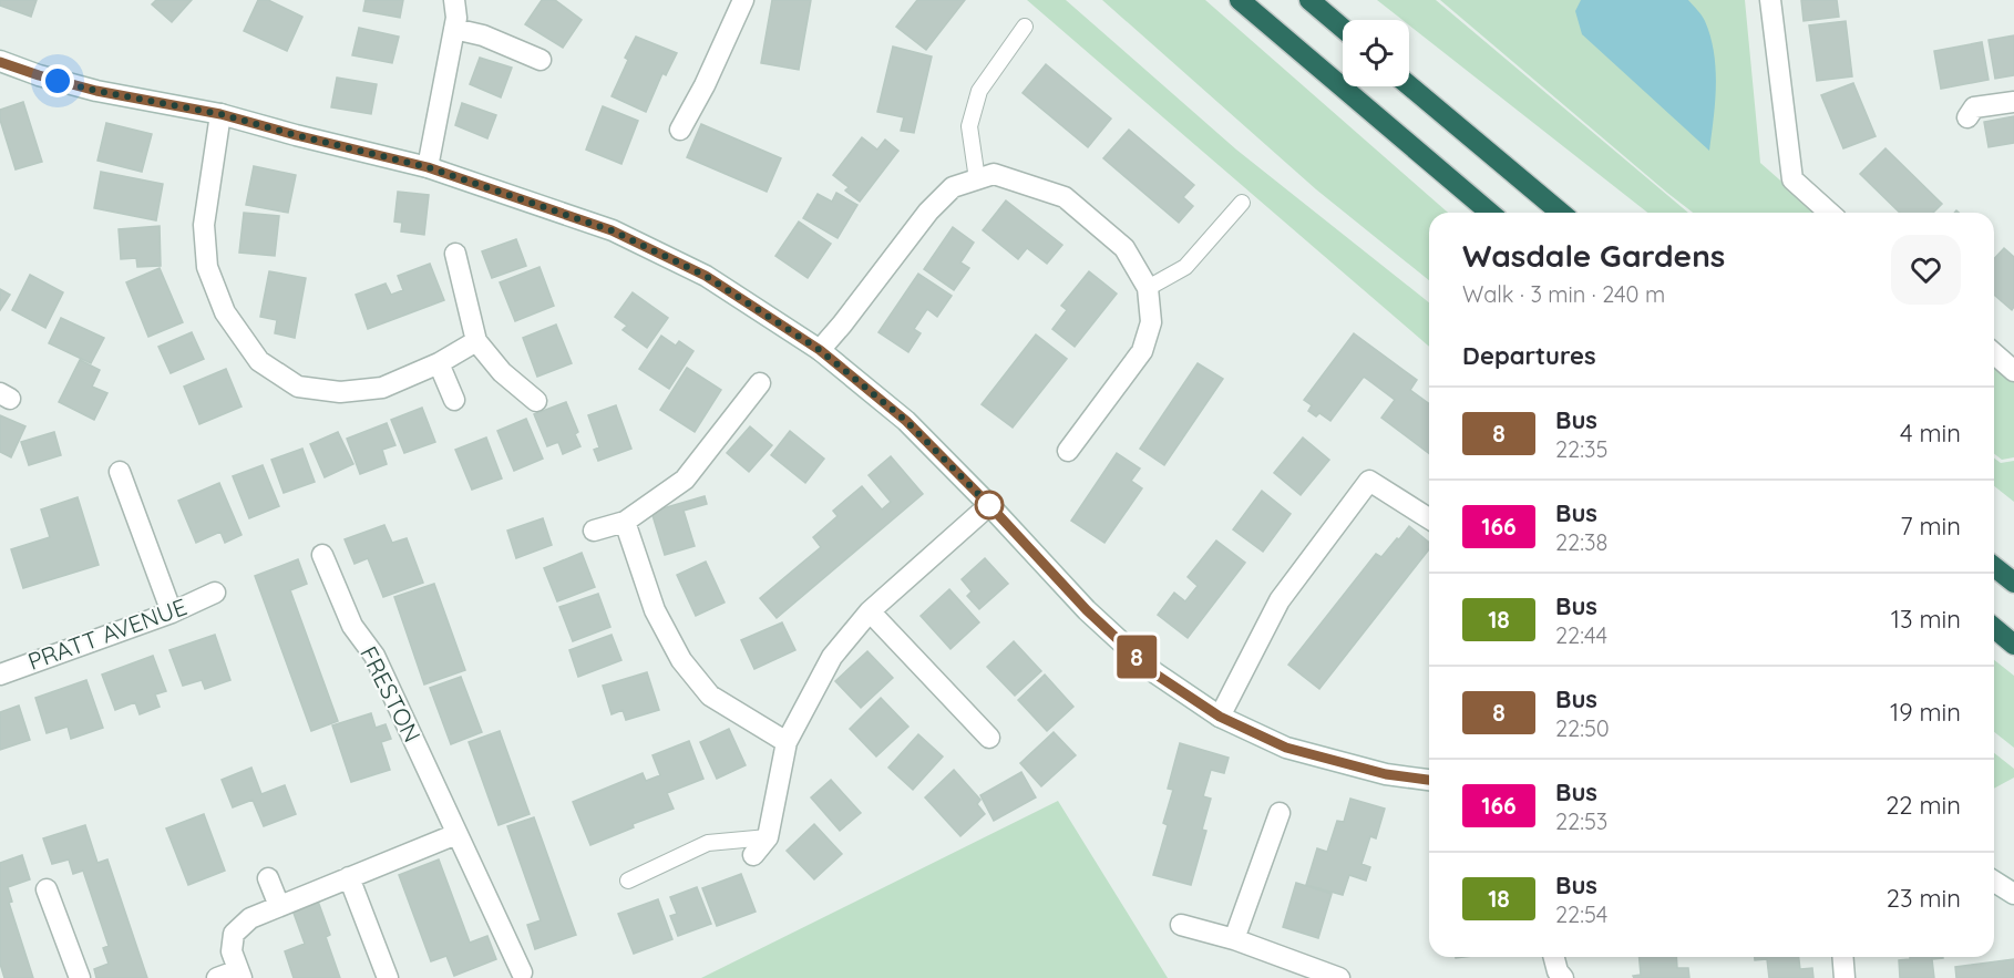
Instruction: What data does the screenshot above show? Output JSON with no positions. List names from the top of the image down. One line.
{"streets":{"street":["PRATT AVENUE","FRESTON"]},"lines":["bus line 8"],"page":{"on_map":"8","heading":[["Wasdale Gardens","Walk · 3 min · 240 m"],"Departures"],"list":[{"mark":"8","name":"Bus","note":"22:35","value":"4 min"},{"mark":"166","name":"Bus","note":"22:38","value":"7 min"},{"mark":"18","name":"Bus","note":"22:44","value":"13 min"},{"mark":"8","name":"Bus","note":"22:50","value":"19 min"},{"mark":"166","name":"Bus","note":"22:53","value":"22 min"},{"mark":"18","name":"Bus","note":"22:54","value":"23 min"}]}}
